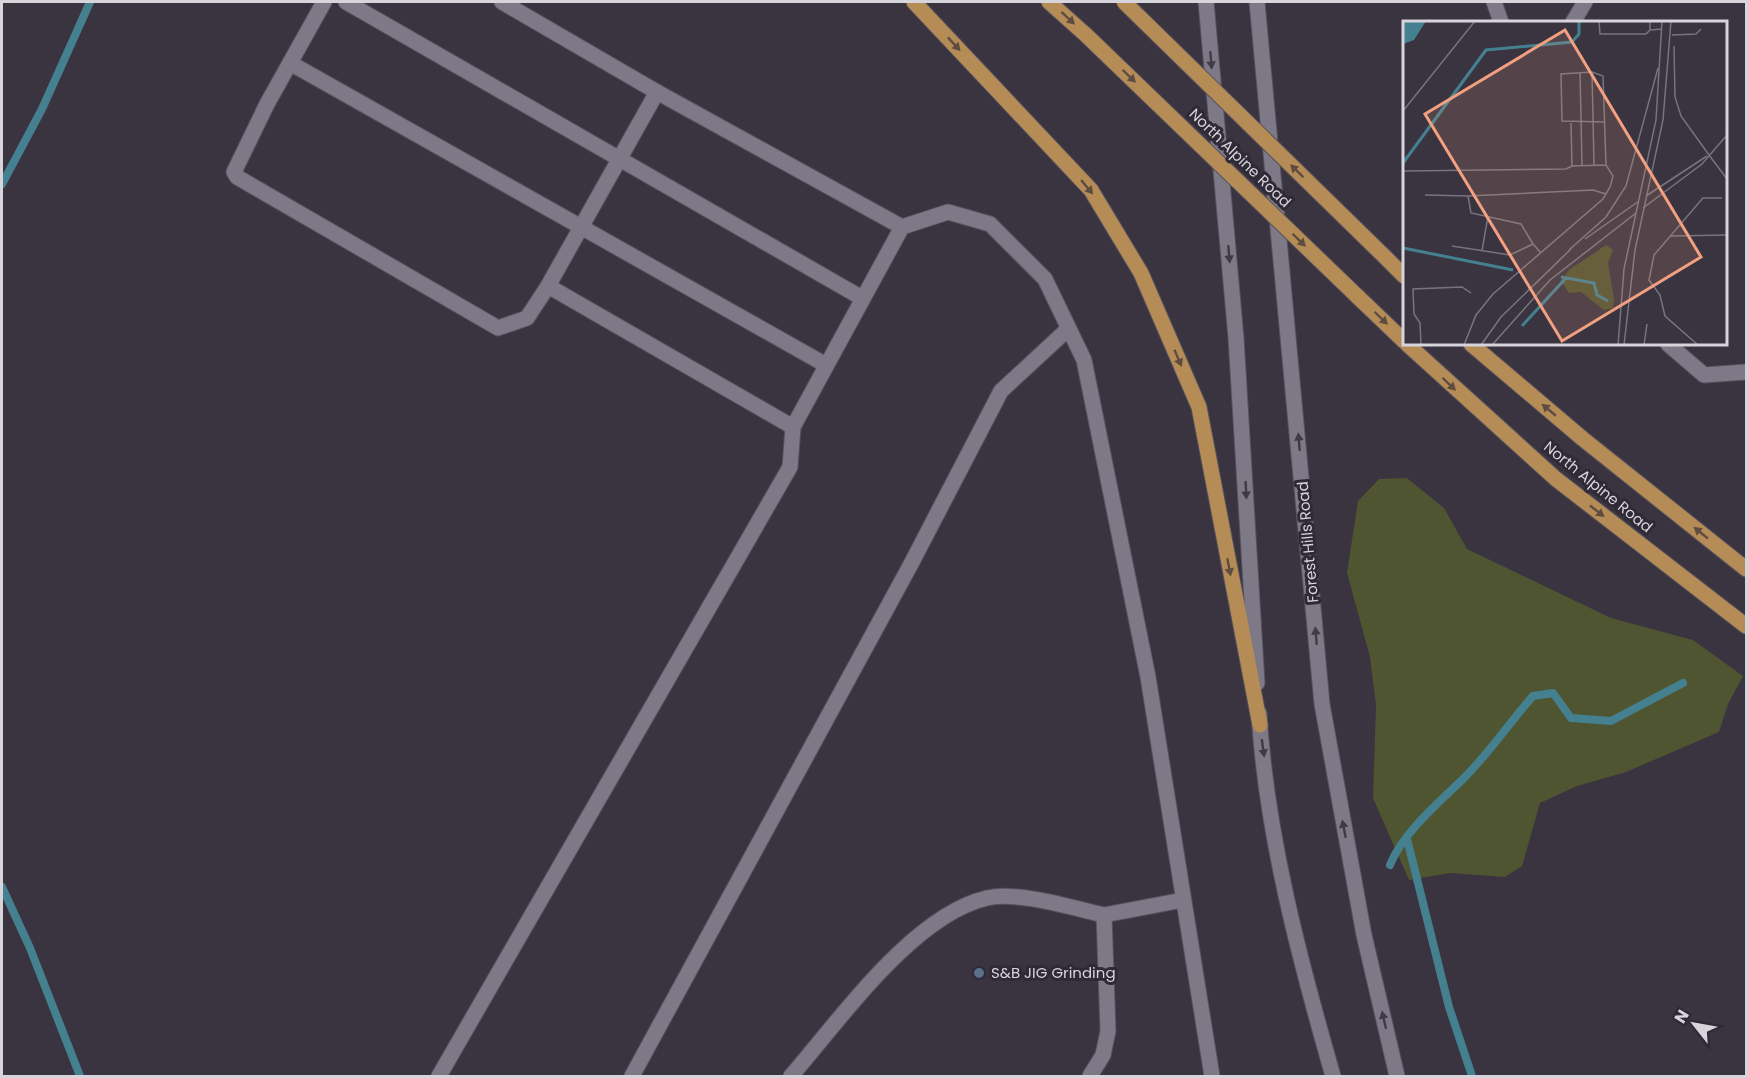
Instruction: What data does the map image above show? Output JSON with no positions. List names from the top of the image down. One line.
{"streets":{"main road":["North Alpine Road"],"street":["Forest Hills Road"]},"places":["S&B JIG Grinding"],"north":"top left"}
